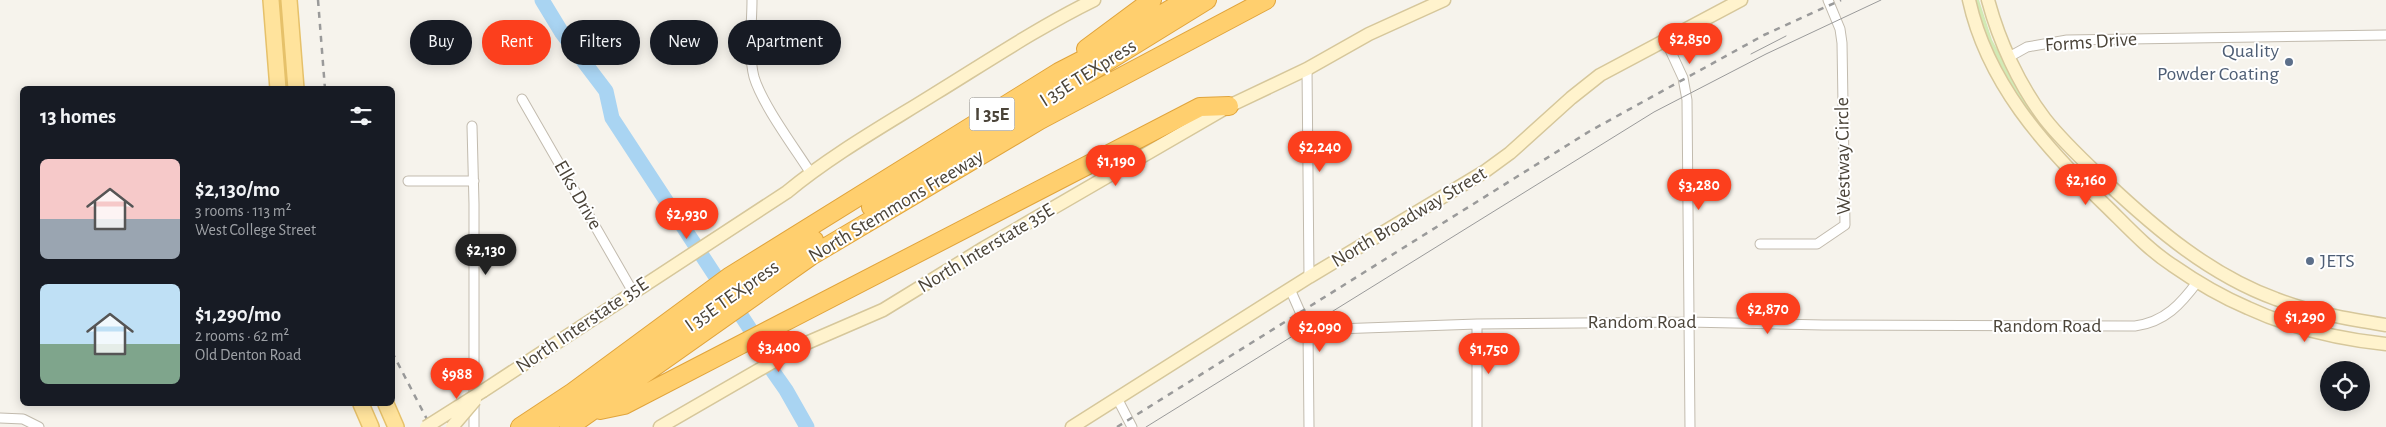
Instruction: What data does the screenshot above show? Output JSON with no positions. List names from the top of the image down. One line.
{"streets":{"highway":["I 35E TEXpress","I 35E","North Stemmons Freeway"],"main road":["North Broadway Street","North Interstate 35E"],"street":["Forms Drive","Westway Circle","Elks Drive","Random Road"]},"crossings":[["I 35E TEXpress","North Stemmons Freeway"],["Elks Drive","North Interstate 35E"]],"places":["Quality Powder Coating","JETS"],"page":{"chip":["Buy","Rent","Filters","New","Apartment"],"price":["$2,850","$2,240","$1,190","$2,160","$3,280","$2,930","$2,130","$2,870","$1,290","$2,090","$3,400","$1,750","$988"],"heading":"13 homes","list":[{"name":"$2,130/mo","note":"3 rooms · 113 m² · West College Street"},{"name":"$1,290/mo","note":"2 rooms · 62 m² · Old Denton Road"}]}}
